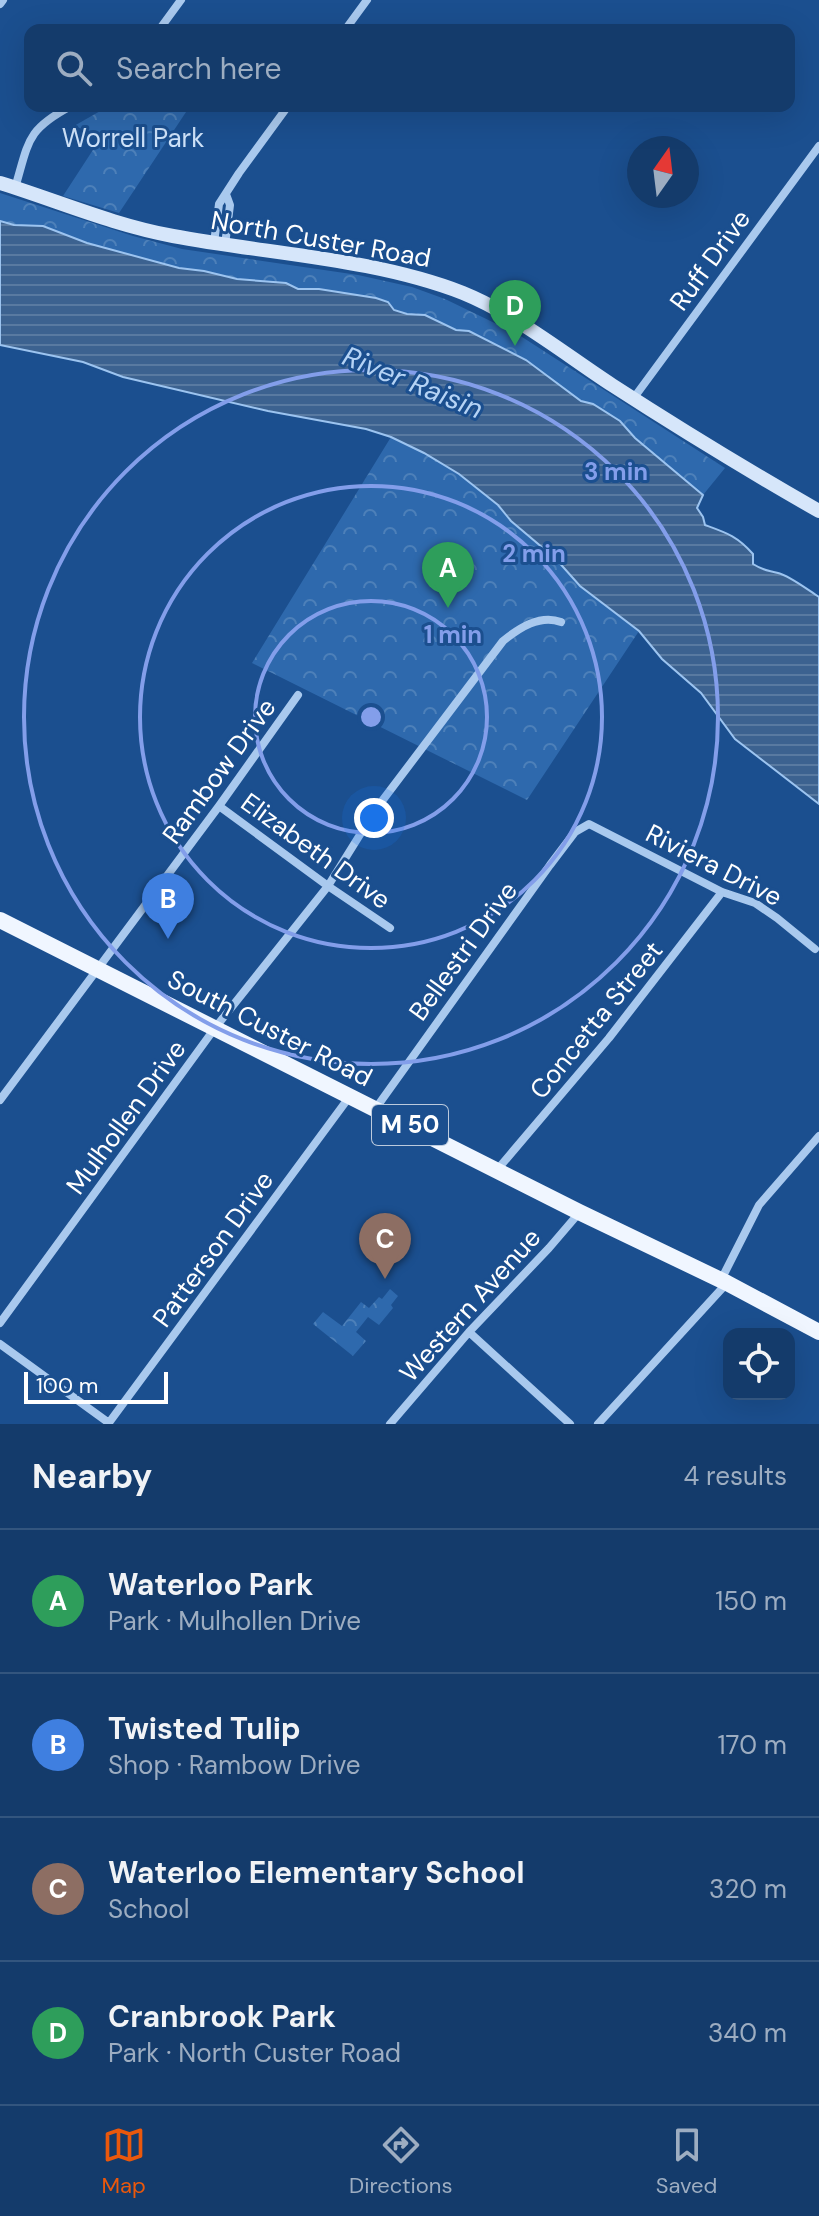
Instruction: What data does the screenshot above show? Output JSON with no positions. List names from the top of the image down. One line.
{"streets":{"main road":["South Custer Road","M 50"],"street":["North Custer Road","Ruff Drive","Rambow Drive","Elizabeth Drive","Riviera Drive","Bellestri Drive","Concetta Street","Mulhollen Drive","Patterson Drive","Western Avenue"]},"crossings":[["North Custer Road","Ruff Drive"],["Rambow Drive","Elizabeth Drive"],["Rambow Drive","South Custer Road"],["Elizabeth Drive","Mulhollen Drive"],["Riviera Drive","Bellestri Drive"],["Riviera Drive","Concetta Street"],["Bellestri Drive","South Custer Road"],["Concetta Street","South Custer Road"],["South Custer Road","Mulhollen Drive"],["South Custer Road","Patterson Drive"],["South Custer Road","Western Avenue"]],"water":["River Raisin"],"parks":["Worrell Park"],"scale_bar":"100 m","north":"top","page":{"search":"Search here","pins":["D","A","B","C"],"scale":"100 m","heading":["Nearby","4 results"],"list":[{"mark":"A","name":"Waterloo Park","note":"Park · Mulhollen Drive","value":"150 m"},{"mark":"B","name":"Twisted Tulip","note":"Shop · Rambow Drive","value":"170 m"},{"mark":"C","name":"Waterloo Elementary School","note":"School","value":"320 m"},{"mark":"D","name":"Cranbrook Park","note":"Park · North Custer Road","value":"340 m"}],"nav":["Map","Directions","Saved"]},"rings":["3 min","2 min","1 min"]}
